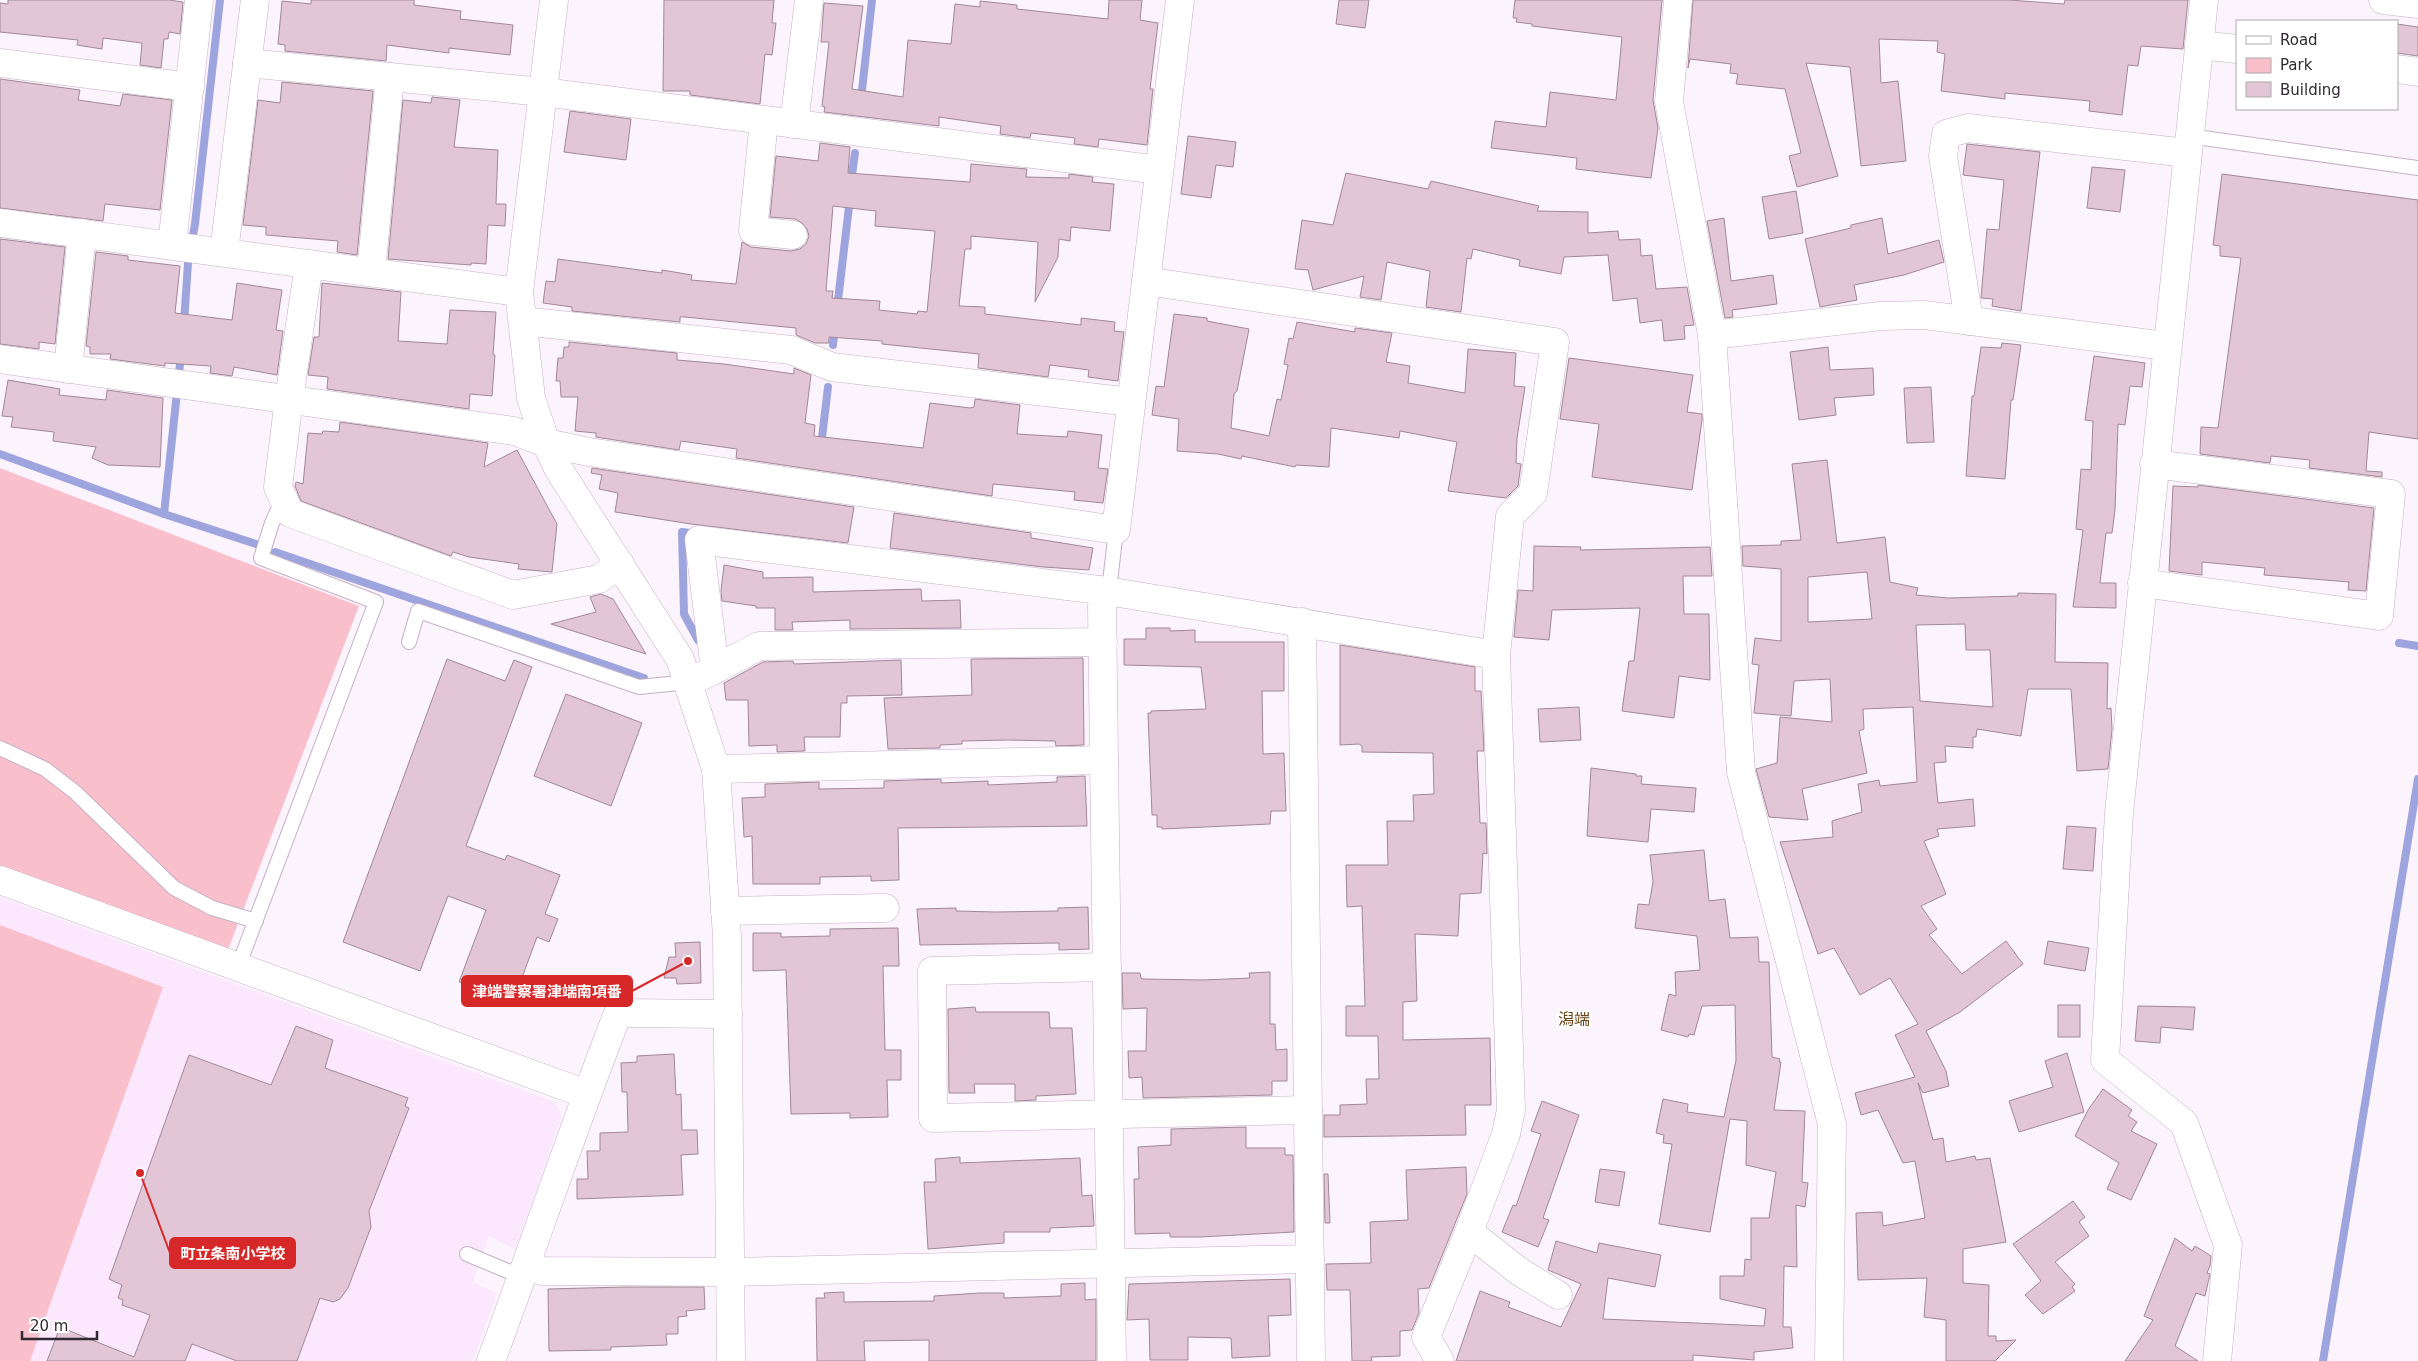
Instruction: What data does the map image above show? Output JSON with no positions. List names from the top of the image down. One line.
{"districts":["潟端"],"places":["津端警察署津端南項番","町立条南小学校"],"legend":["Road","Park","Building"],"scale_bar":"20 m"}
